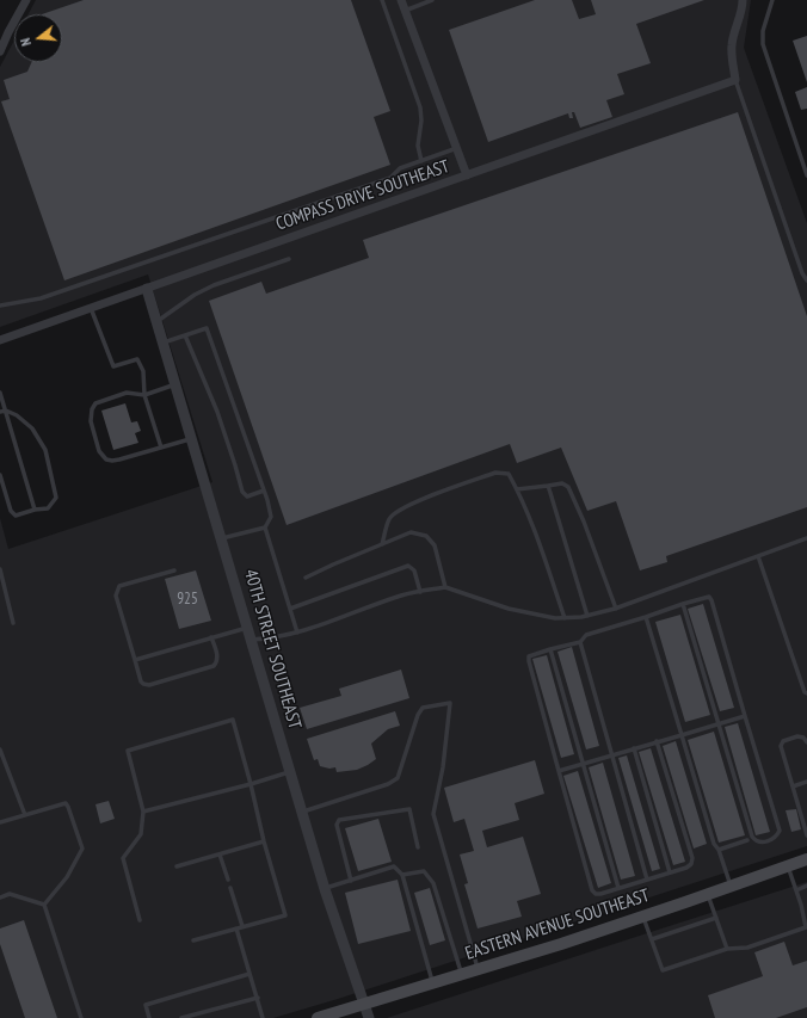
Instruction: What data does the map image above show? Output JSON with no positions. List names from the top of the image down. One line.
{"streets":{"main road":["EASTERN AVENUE SOUTHEAST"],"street":["COMPASS DRIVE SOUTHEAST","40TH STREET SOUTHEAST"]},"crossings":[["COMPASS DRIVE SOUTHEAST","40TH STREET SOUTHEAST"],["40TH STREET SOUTHEAST","EASTERN AVENUE SOUTHEAST"]],"house_numbers":["925"],"north":"left"}
